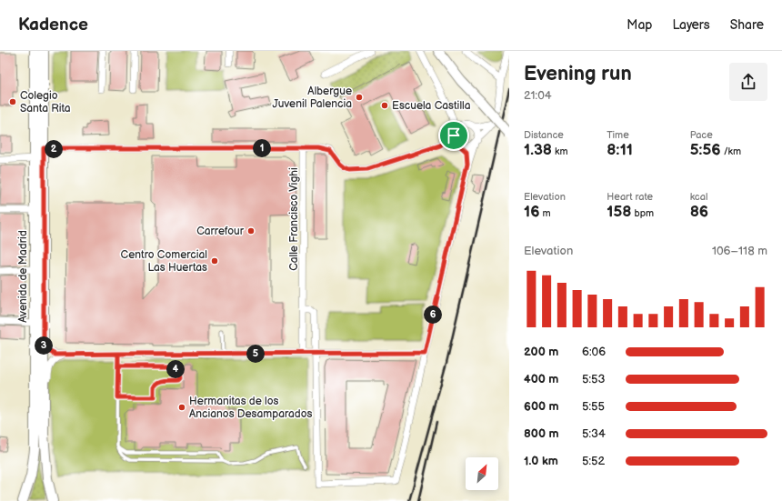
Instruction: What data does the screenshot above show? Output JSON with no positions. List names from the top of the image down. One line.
{"streets":{"main road":["Avenida de Madrid"],"street":["Calle Francisco Vighi"]},"places":["Albergue Juvenil Palencia","Colegio Santa Rita","Escuela Castilla","Carrefour","Centro Comercial Las Huertas","Hermanitas de los Ancianos Desamparados"],"north":"top right","page":{"header":"Kadence","nav":["Map","Layers","Share"],"heading":["Evening run","21:04"],"stats":[["Distance","1.38 km"],["Time","8:11"],["Pace","5:56 /km"],["Elevation","16 m"],["Heart rate","158 bpm"],["kcal","86"]],"pins":["1","2","6","3","5","4"],"chart":["Elevation","106–118 m"],"list":[{"name":"200 m","note":"6:06"},{"name":"400 m","note":"5:53"},{"name":"600 m","note":"5:55"},{"name":"800 m","note":"5:34"},{"name":"1.0 km","note":"5:52"}]}}
